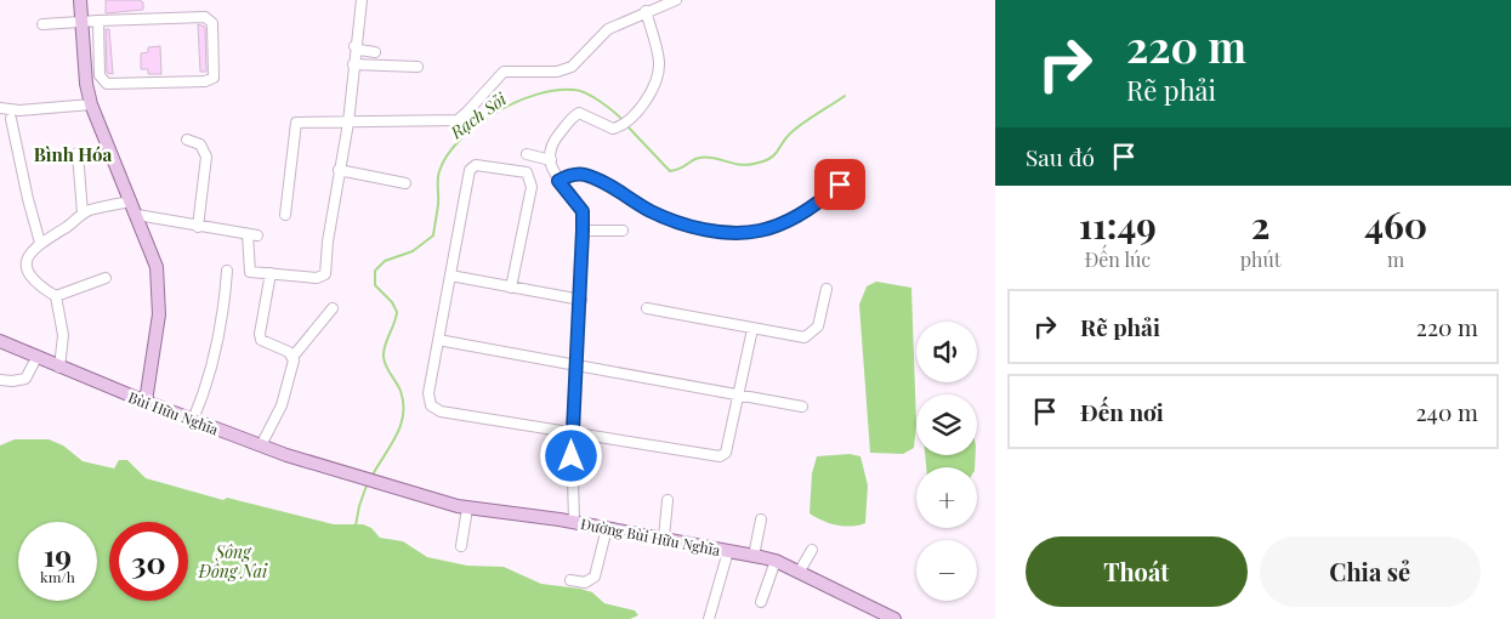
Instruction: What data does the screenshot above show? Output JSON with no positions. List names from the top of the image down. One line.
{"streets":{"main road":["Bùi Hữu Nghĩa","Đường Bùi Hữu Nghĩa"]},"crossings":[["Bùi Hữu Nghĩa","Đường Bùi Hữu Nghĩa"]],"districts":["Bình Hóa"],"water":["Rạch Sỏi","Sông Đồng Nai"],"page":{"turn":["220 m","Rẽ phải"],"then":"Sau đó","eta":["11:49","Đến lúc","2","phút","460","m"],"list":[{"name":"Rẽ phải","value":"220 m"},{"name":"Đến nơi","value":"240 m"}],"map_buttons":["+","−"],"speed":"19 km/h","limit":"30","buttons":["Thoát","Chia sẻ"]}}
